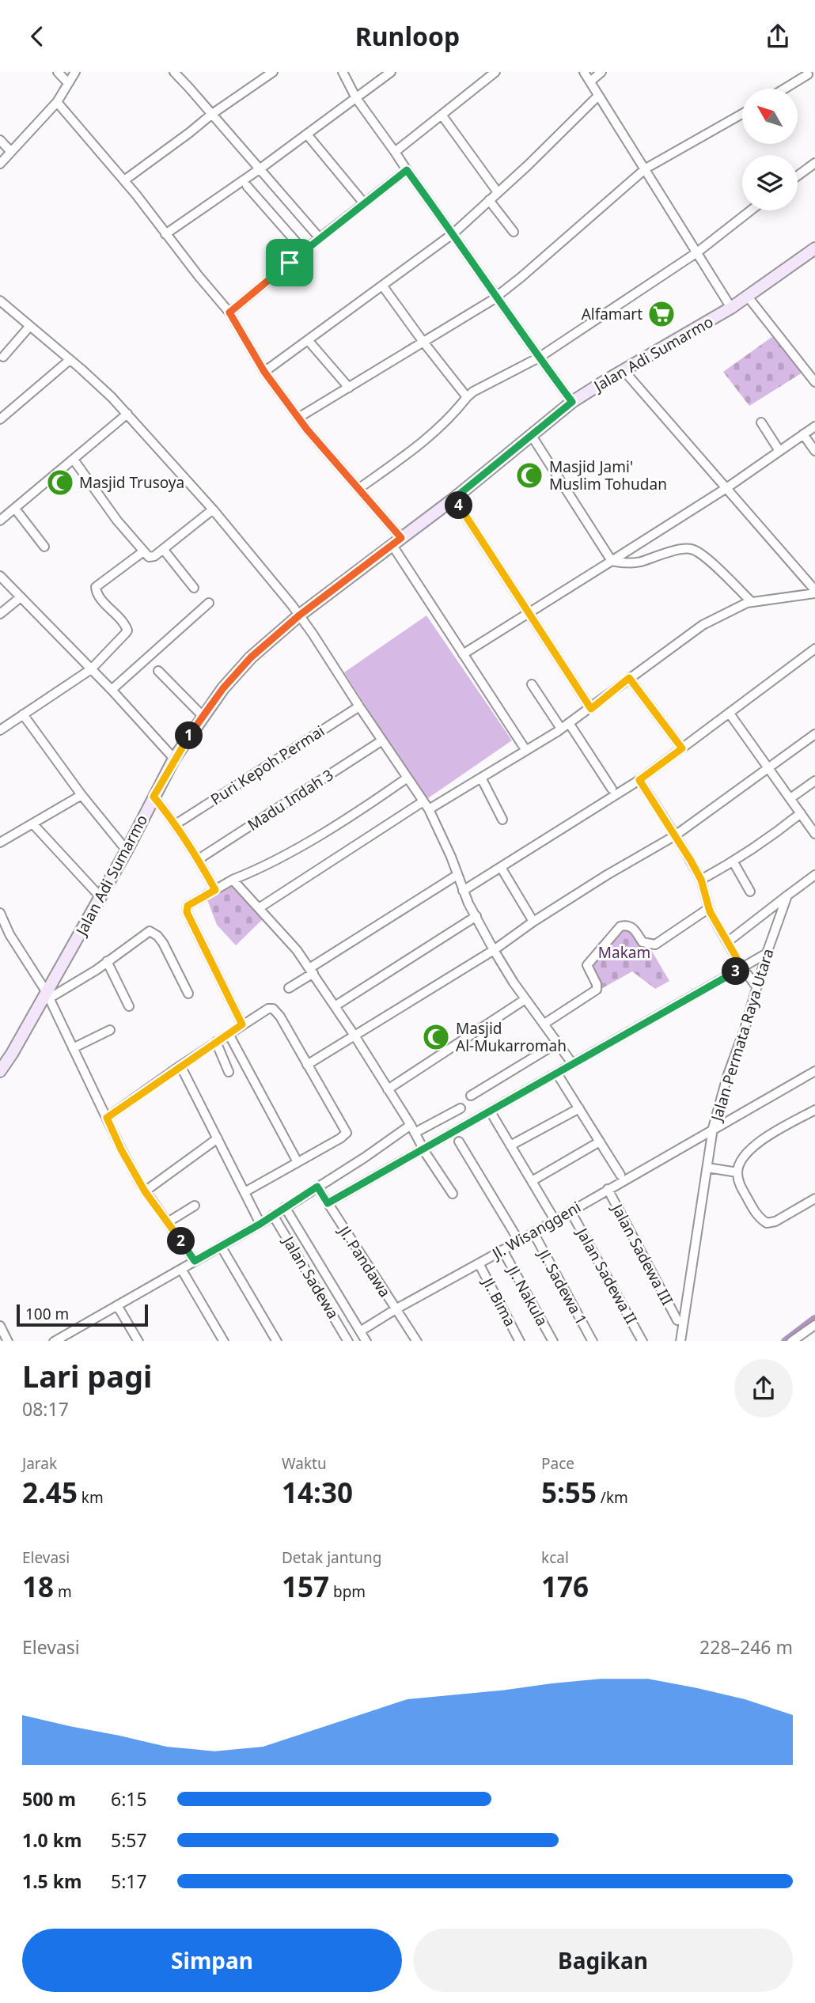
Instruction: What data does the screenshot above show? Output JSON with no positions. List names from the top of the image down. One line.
{"streets":{"main road":["Jalan Adi Sumarmo"],"street":["Puri Kepoh Permai","Madu Indah 3","Jalan Permata Raya Utara","Jl. Wisanggeni","Jalan Sadewa III","Jl. Pandawa","Jalan Sadewa II","Jalan Sadewa","Jl. Sadewa 1","Jl. Nakula","Jl. Bima"]},"crossings":[["Jalan Permata Raya Utara","Jl. Wisanggeni"],["Jl. Wisanggeni","Jalan Sadewa III"],["Jl. Wisanggeni","Jl. Pandawa"],["Jl. Wisanggeni","Jalan Sadewa II"],["Jl. Wisanggeni","Jl. Sadewa 1"],["Jl. Wisanggeni","Jl. Nakula"],["Jl. Wisanggeni","Jl. Bima"]],"parks":["Makam"],"places":{"supermarket":["Alfamart"],"mosque":["Masjid Jami' Muslim Tohudan","Masjid Trusoya","Masjid Al-Mukarromah"]},"scale_bar":"100 m","north":"top left","page":{"header":"Runloop","pins":["4","1","3","2"],"scale":"100 m","heading":["Lari pagi","08:17"],"stats":[["Jarak","2.45 km"],["Waktu","14:30"],["Pace","5:55 /km"],["Elevasi","18 m"],["Detak jantung","157 bpm"],["kcal","176"]],"chart":["Elevasi","228–246 m"],"list":[{"name":"500 m","note":"6:15"},{"name":"1.0 km","note":"5:57"},{"name":"1.5 km","note":"5:17"}],"buttons":["Simpan","Bagikan"]}}
